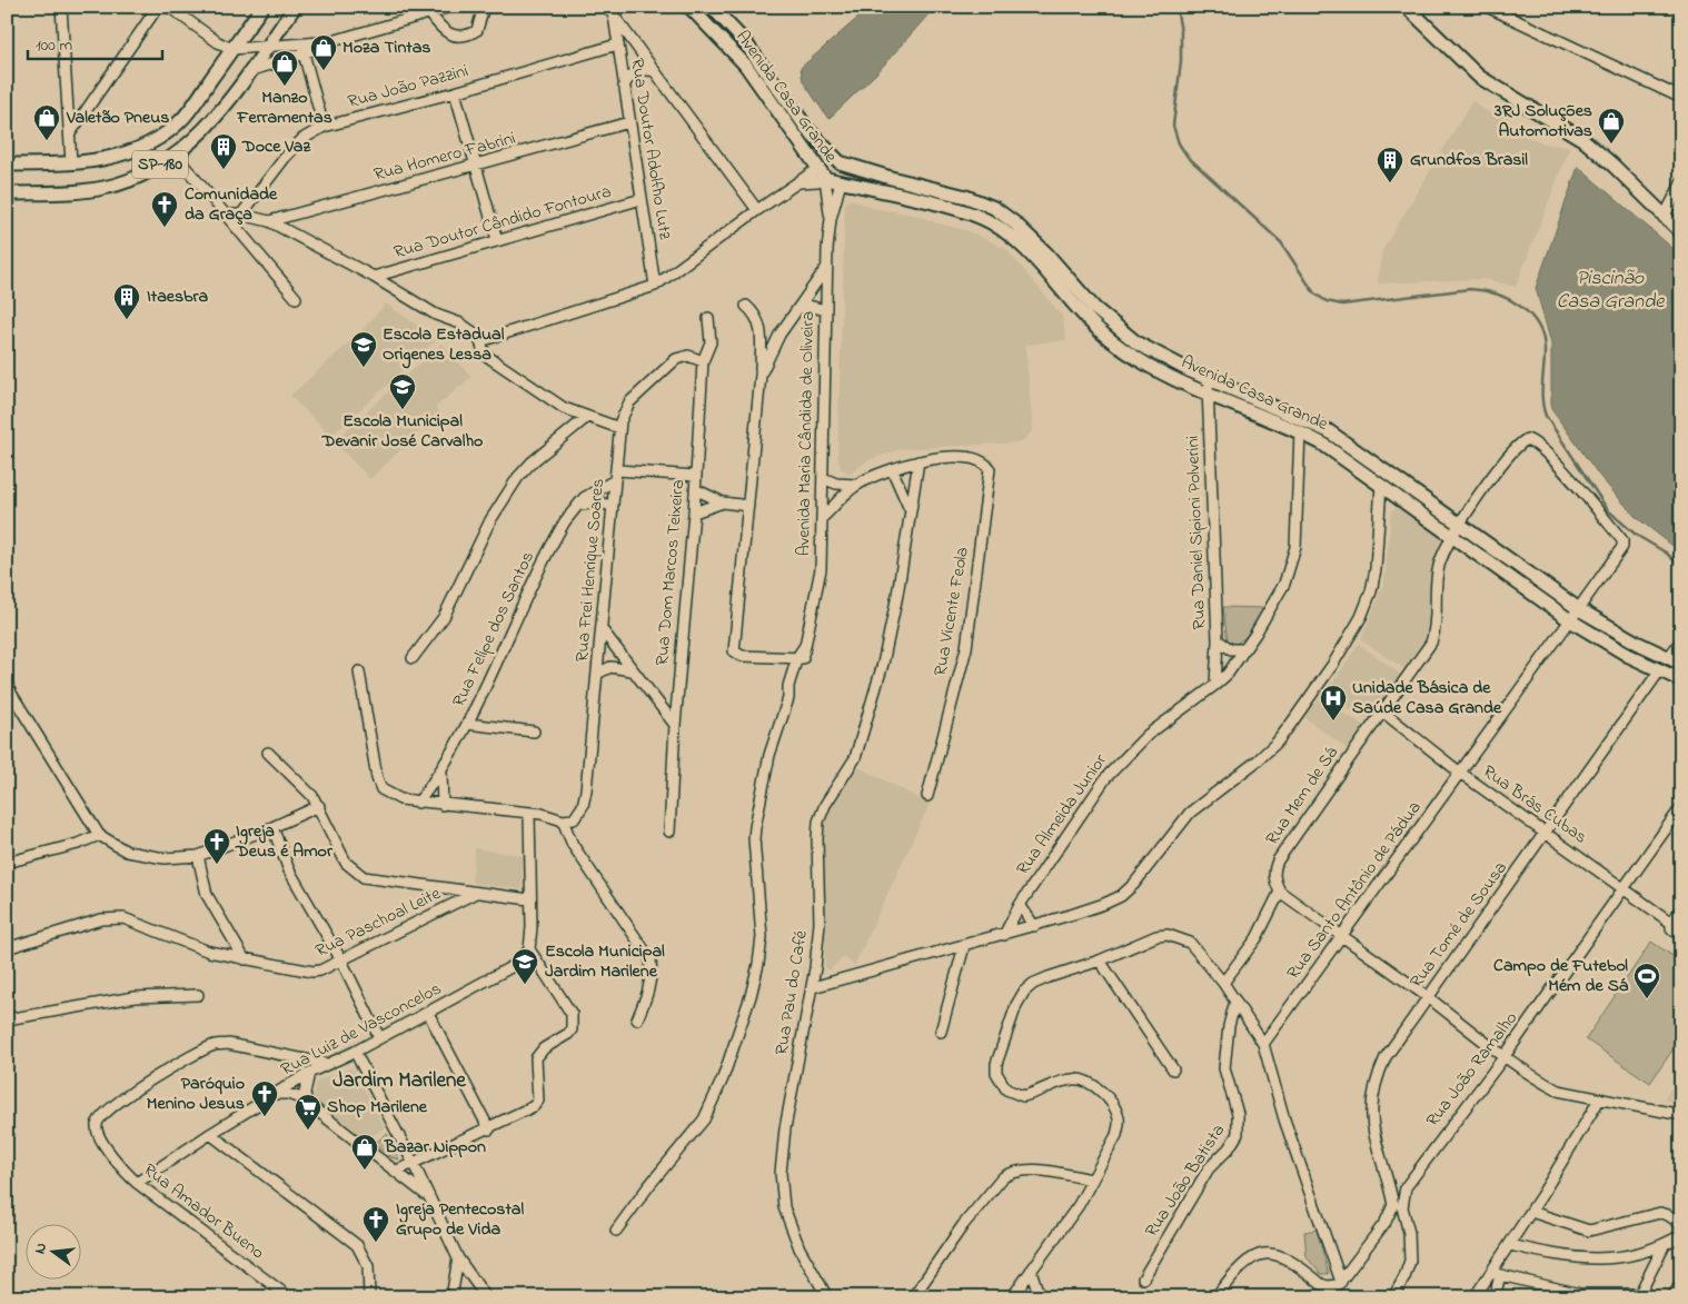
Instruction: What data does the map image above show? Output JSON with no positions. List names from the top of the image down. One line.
{"streets":{"main road":["Avenida Casa Grande","SP-180"],"street":["Rua João Pazzini","Rua Doutor Adolfho Lutz","Rua Homero Fabrini","Rua Doutor Cândido Fontoura","Avenida Maria Cândida de Oliveira","Rua Daniel Sipioni Polverini","Rua Frei Henrique Soares","Rua Dom Marcos Teixeira","Rua Vicente Feola","Rua Felipe dos Santos","Rua Mem de Sá","Rua Brás Cubas","Rua Almeida Junior","Rua Santo Antônio de Pádua","Rua Paschoal Leite","Rua Tomé de Sousa","Rua Pau do Café","Rua Luiz de Vasconcelos","Rua João Ramalho","Rua João Batista","Rua Amador Bueno"]},"crossings":[["Rua João Pazzini","Rua Doutor Adolfho Lutz"],["Avenida Casa Grande","Avenida Maria Cândida de Oliveira"],["Avenida Casa Grande","Rua Daniel Sipioni Polverini"],["Avenida Casa Grande","Rua Mem de Sá"],["Avenida Casa Grande","Rua Almeida Junior"],["Avenida Casa Grande","Rua Santo Antônio de Pádua"],["Avenida Casa Grande","Rua Tomé de Sousa"],["Rua Doutor Adolfho Lutz","Rua Homero Fabrini"],["Rua Doutor Adolfho Lutz","Rua Doutor Cândido Fontoura"],["Rua Daniel Sipioni Polverini","Rua Almeida Junior"],["Rua Frei Henrique Soares","Rua Dom Marcos Teixeira"],["Rua Frei Henrique Soares","Rua Felipe dos Santos"],["Rua Vicente Feola","Rua Pau do Café"],["Rua Mem de Sá","Rua Brás Cubas"],["Rua Mem de Sá","Rua Santo Antônio de Pádua"],["Rua Brás Cubas","Rua Santo Antônio de Pádua"],["Rua Brás Cubas","Rua Tomé de Sousa"],["Rua Brás Cubas","Rua João Ramalho"],["Rua Luiz de Vasconcelos","Rua Amador Bueno"]],"districts":["Jardim Marilene"],"water":["Piscinão Casa Grande"],"places":{"shop":["Moza Tintas","Manzo Ferramentas","Valetão Pneus","3RJ Soluções Automotivas","Bazar Nippon"],"building":["Doce Vaz","Grundfos Brasil","Itaesbra"],"church":["Comunidade da Graça","Igreja Deus é Amor","Paróquio Menino Jesus","Igreja Pentecostal Grupo de Vida"],"school or university":["Escola Estadual Origenes Lessa","Escola Municipal Devanir José Carvalho","Escola Municipal Jardim Marilene"],"hospital":["Unidade Básica de Saúde Casa Grande"],"sports":["Campo de Futebol Mém de Sá"],"supermarket":["Shop Marilene"]},"scale_bar":"100 m","north":"left"}
